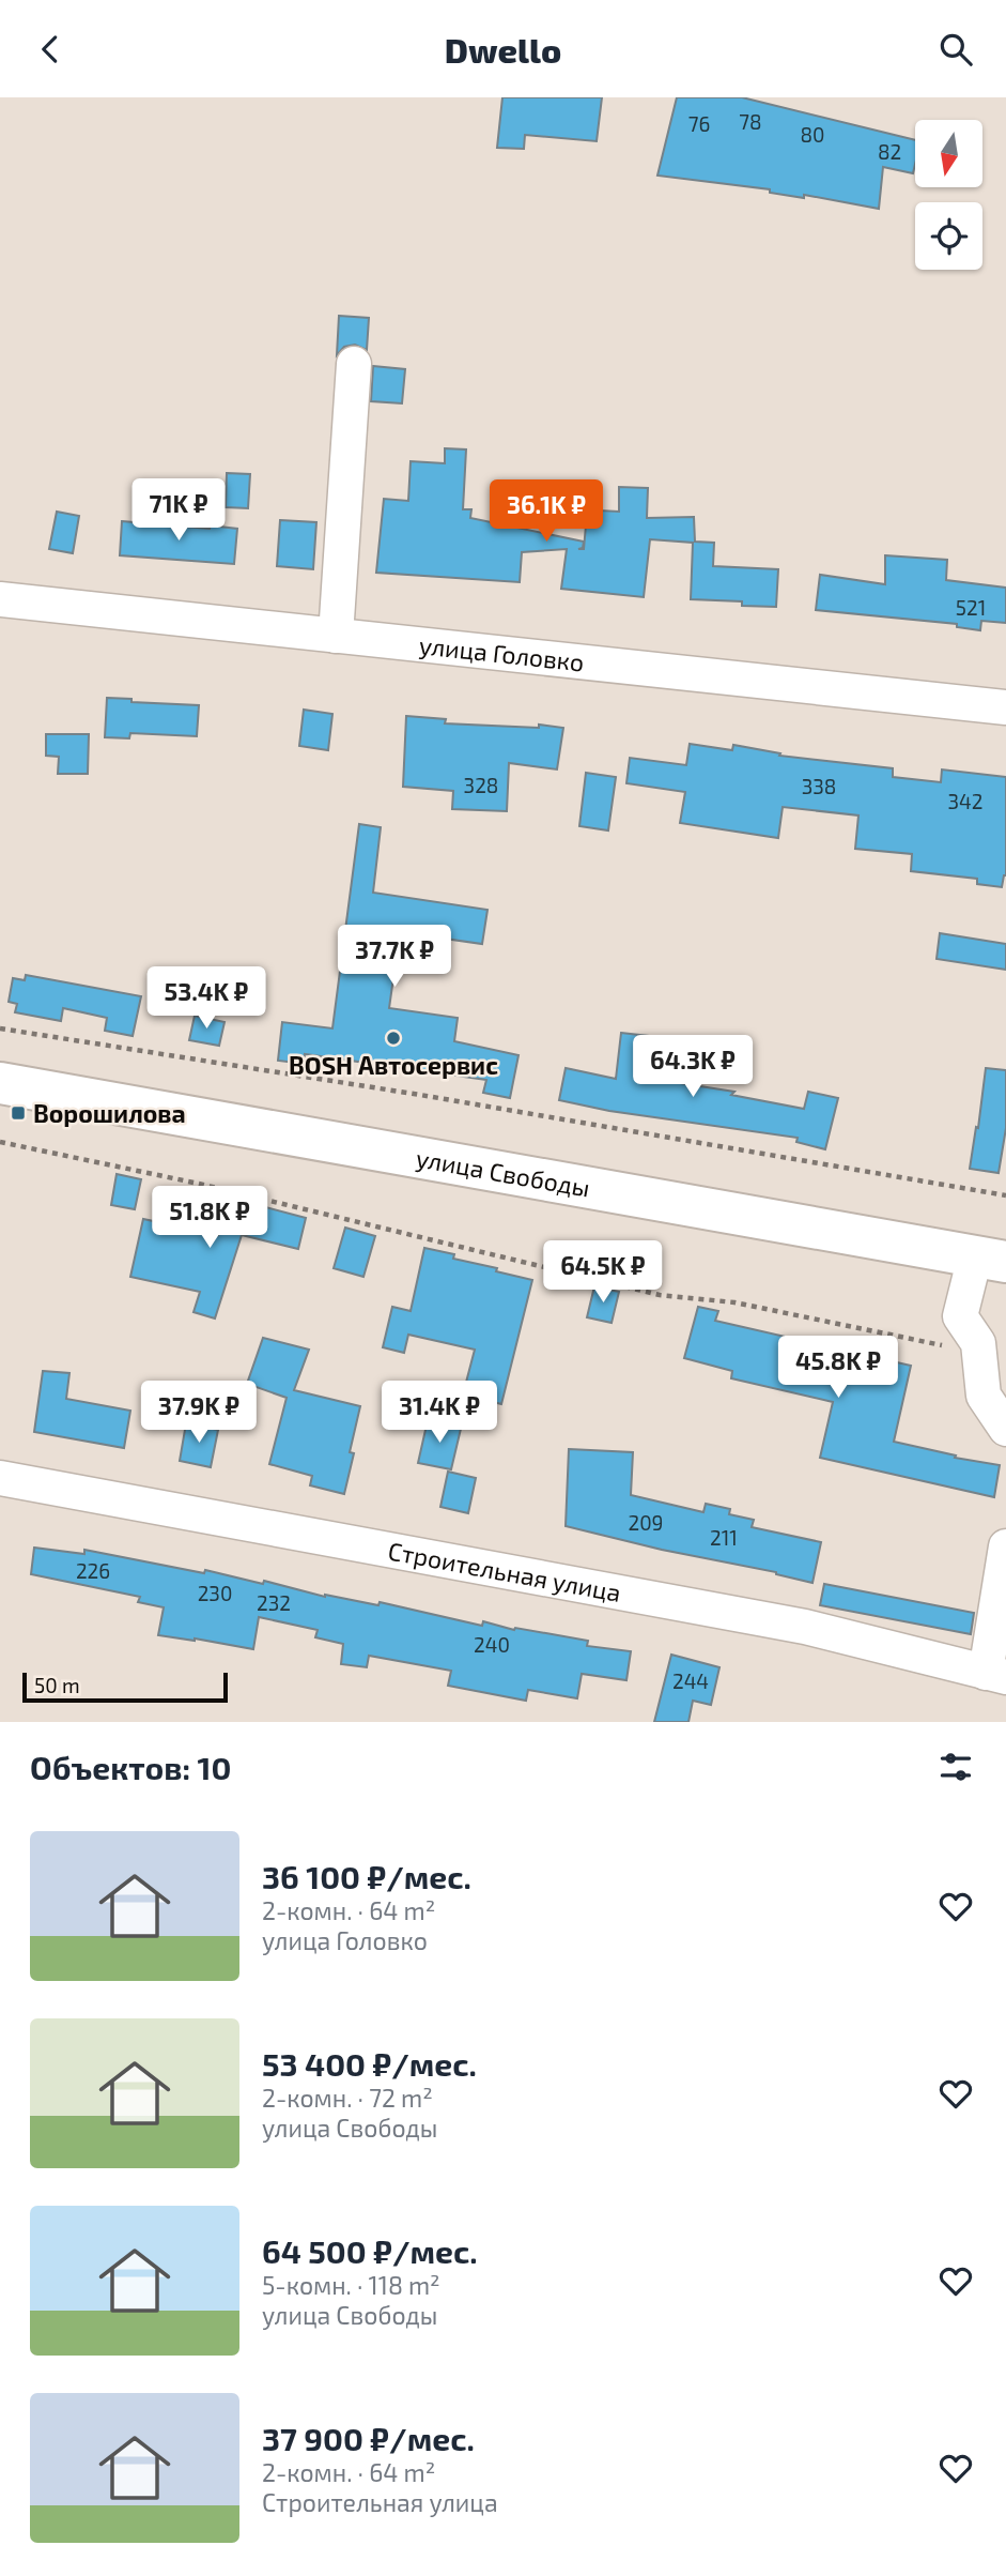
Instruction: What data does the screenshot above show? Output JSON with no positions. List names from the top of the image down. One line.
{"streets":{"main road":["улица Свободы"],"street":["улица Головко","Строительная улица"]},"places":{"other":["BOSH Автосервис"],"transit":["Ворошилова"]},"house_numbers":["78","76","80","82","521","328","338","342","209","211","226","230","232","240","244"],"scale_bar":"50 m","north":"bottom","page":{"header":"Dwello","price":["71K ₽","36.1K ₽","37.7K ₽","53.4K ₽","64.3K ₽","51.8K ₽","64.5K ₽","45.8K ₽","37.9K ₽","31.4K ₽"],"scale":"50 m","heading":"Объектов: 10","list":[{"name":"36 100 ₽/мес.","note":"2-комн. · 64 m² · улица Головко"},{"name":"53 400 ₽/мес.","note":"2-комн. · 72 m² · улица Свободы"},{"name":"64 500 ₽/мес.","note":"5-комн. · 118 m² · улица Свободы"},{"name":"37 900 ₽/мес.","note":"2-комн. · 64 m² · Строительная улица"}]}}
